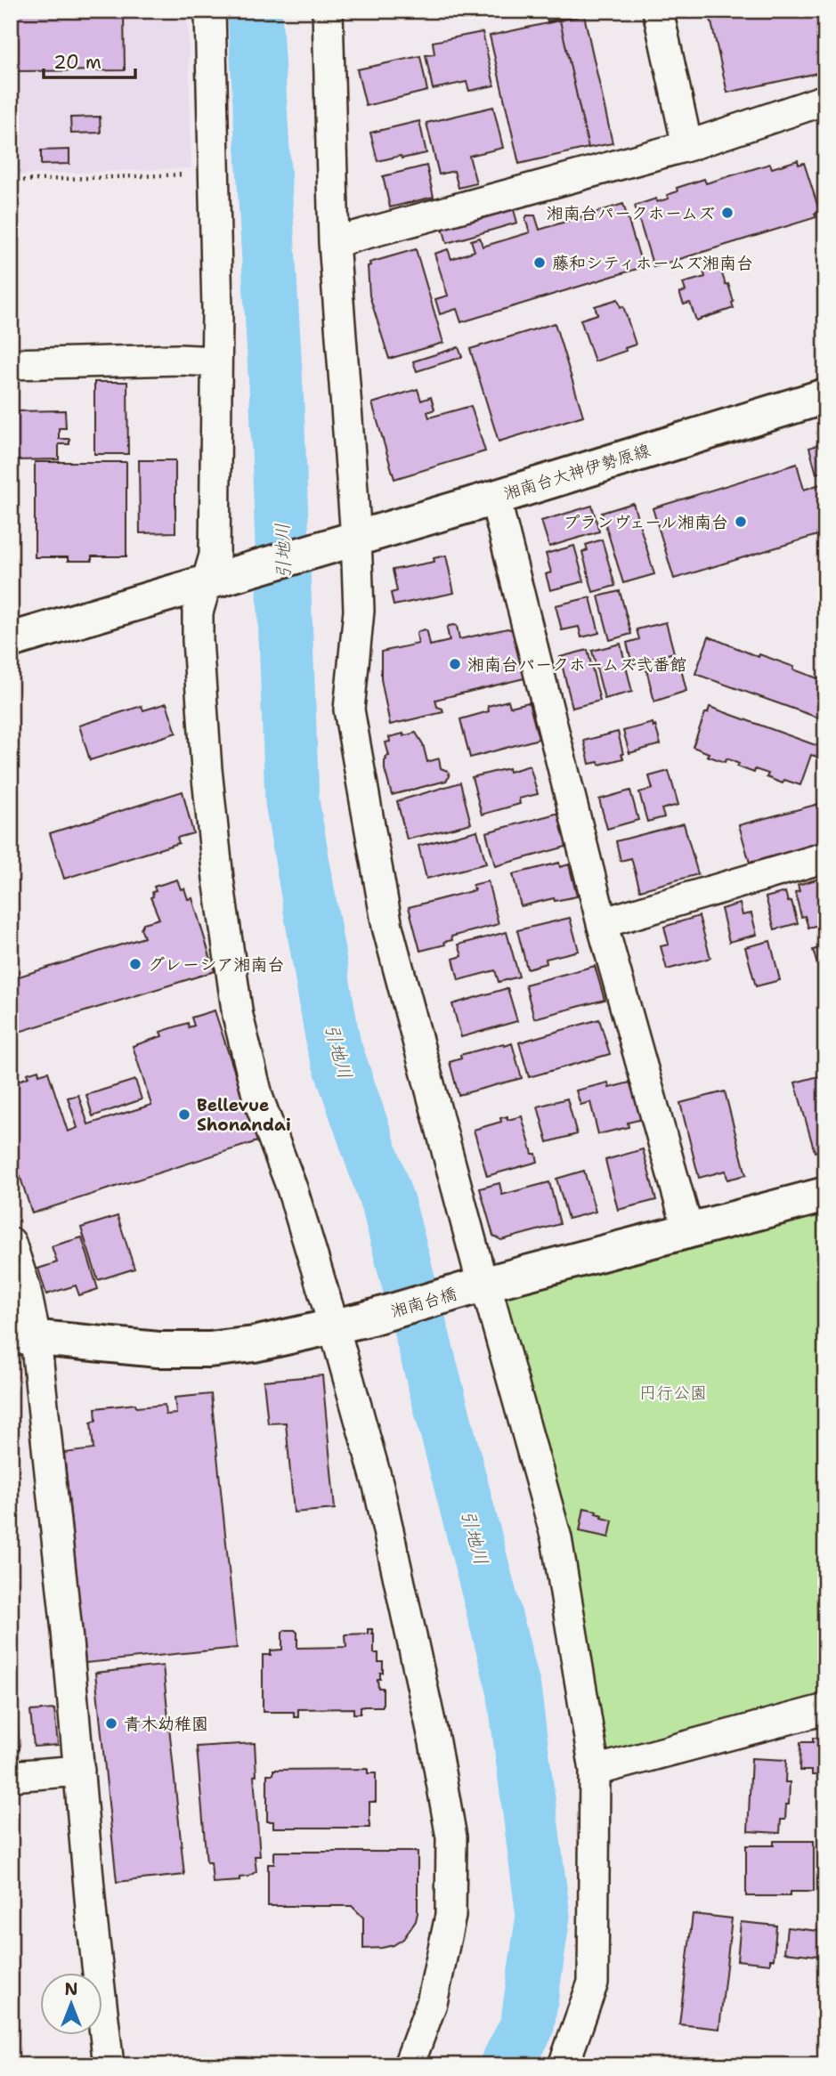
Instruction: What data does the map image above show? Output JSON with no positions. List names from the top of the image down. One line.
{"streets":{"street":["湘南台大神伊勢原線","湘南台橋"]},"water":["引地川"],"parks":["円行公園"],"places":["湘南台パークホームズ","藤和シティホームズ湘南台","プランヴェール湘南台","湘南台パークホームズ弐番館","グレーシア湘南台","Bellevue Shonandai","青木幼稚園"],"scale_bar":"20 m","north":"top"}
